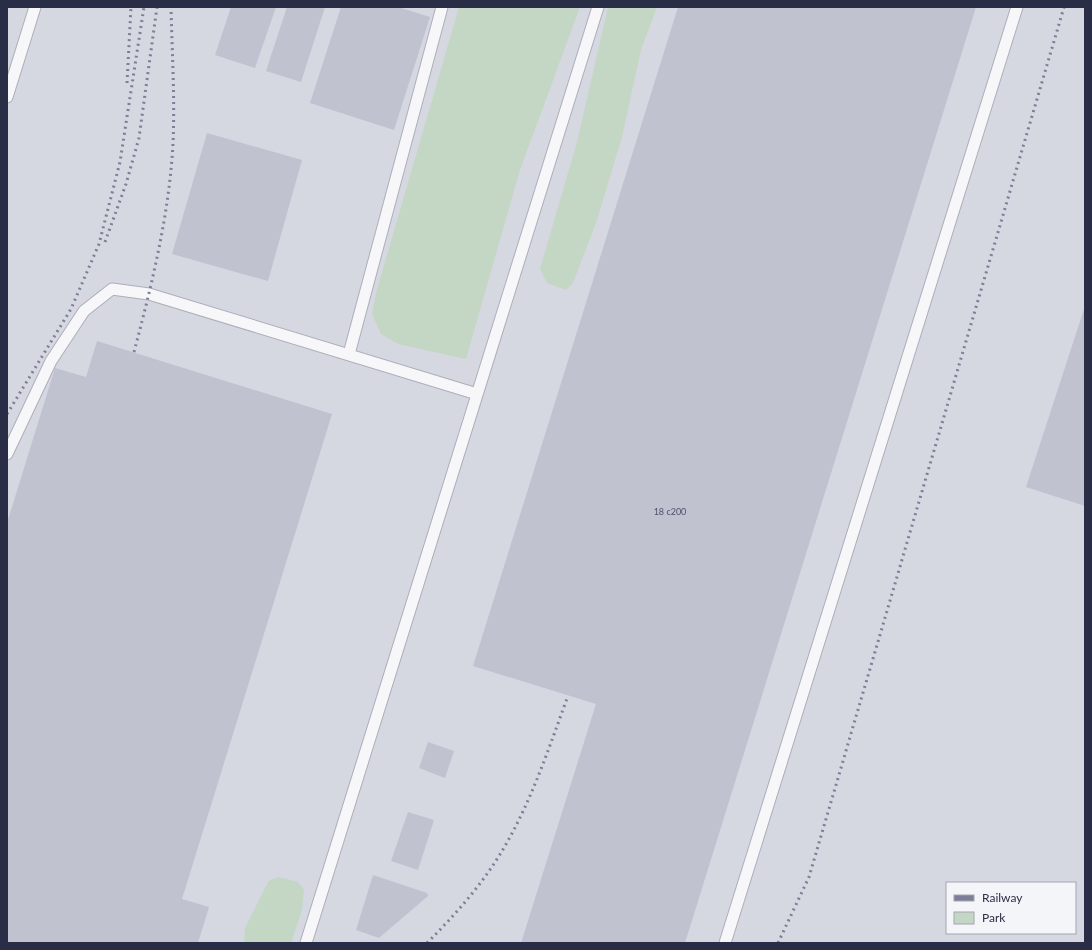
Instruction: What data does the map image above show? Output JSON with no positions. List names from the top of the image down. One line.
{"house_numbers":["18 с200"],"legend":["Railway","Park"]}
